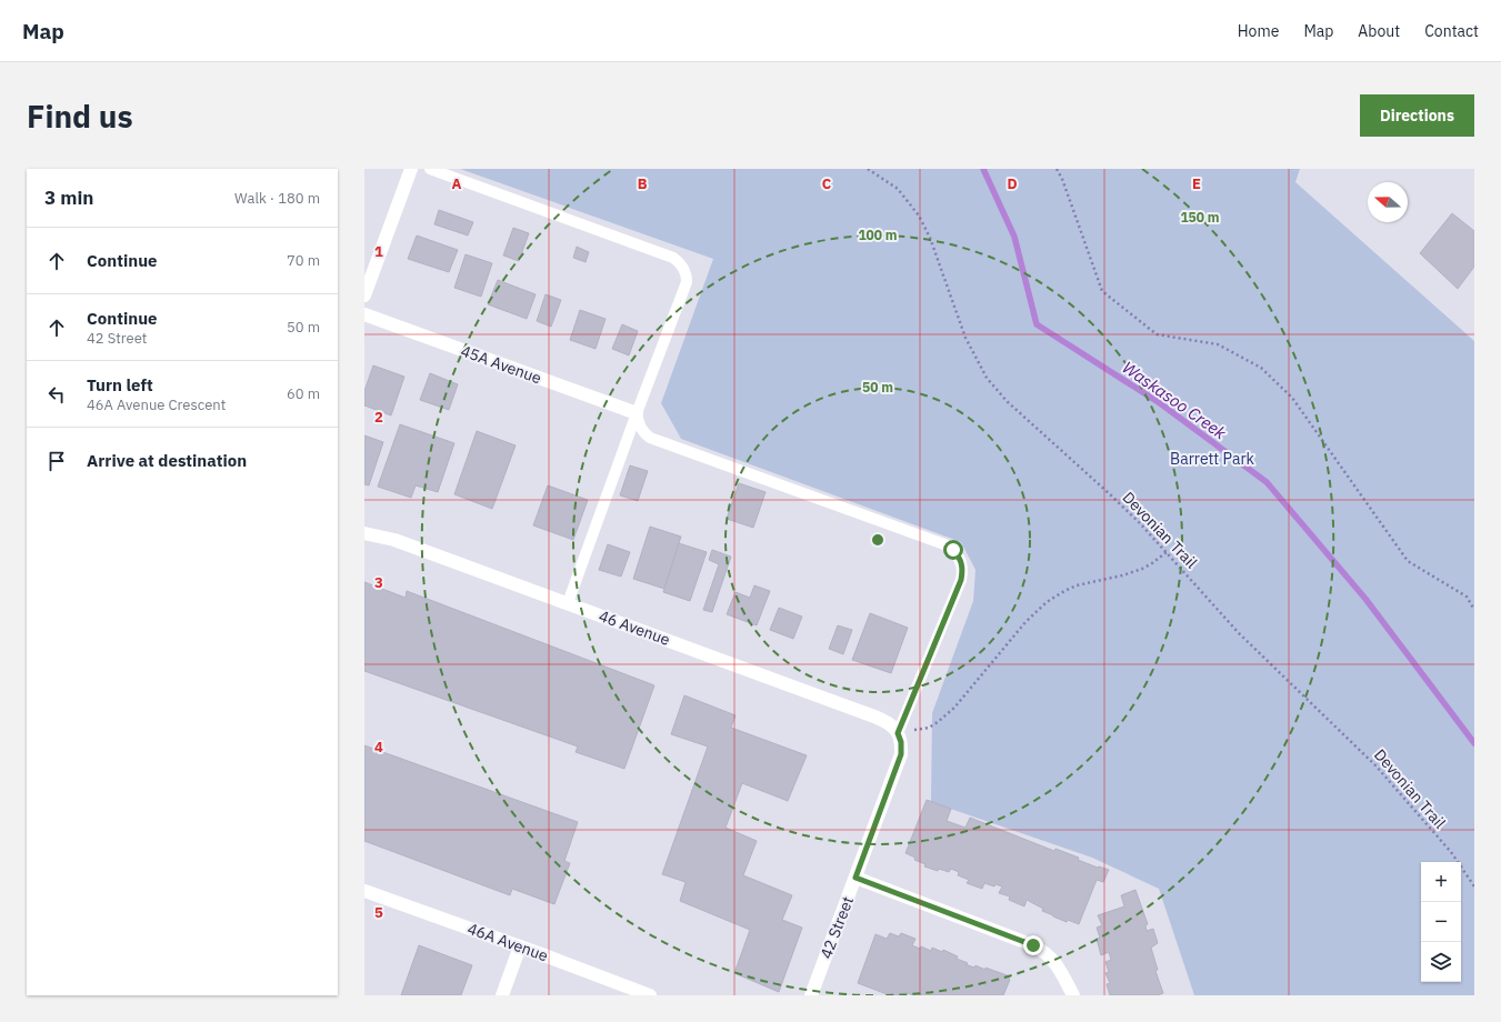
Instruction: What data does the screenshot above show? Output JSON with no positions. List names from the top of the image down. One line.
{"streets":{"street":["45A Avenue","46 Avenue","42 Street","46A Avenue"],"path":["Devonian Trail"]},"crossings":[["46 Avenue","42 Street"]],"water":["Waskasoo Creek"],"parks":["Barrett Park"],"north":"left","page":{"header":"Map","nav":["Home","Map","About","Contact"],"buttons":"Directions","title":"Find us","heading":["3 min","Walk · 180 m"],"list":[["Continue","70 m"],["Continue","42 Street","50 m"],["Turn left","46A Avenue Crescent","60 m"],"Arrive at destination"],"map_buttons":["+","−"]},"grid":{"columns":["A","B","C","D","E"],"rows":["1","2","3","4","5"]},"rings":["150 m","100 m","50 m"]}
